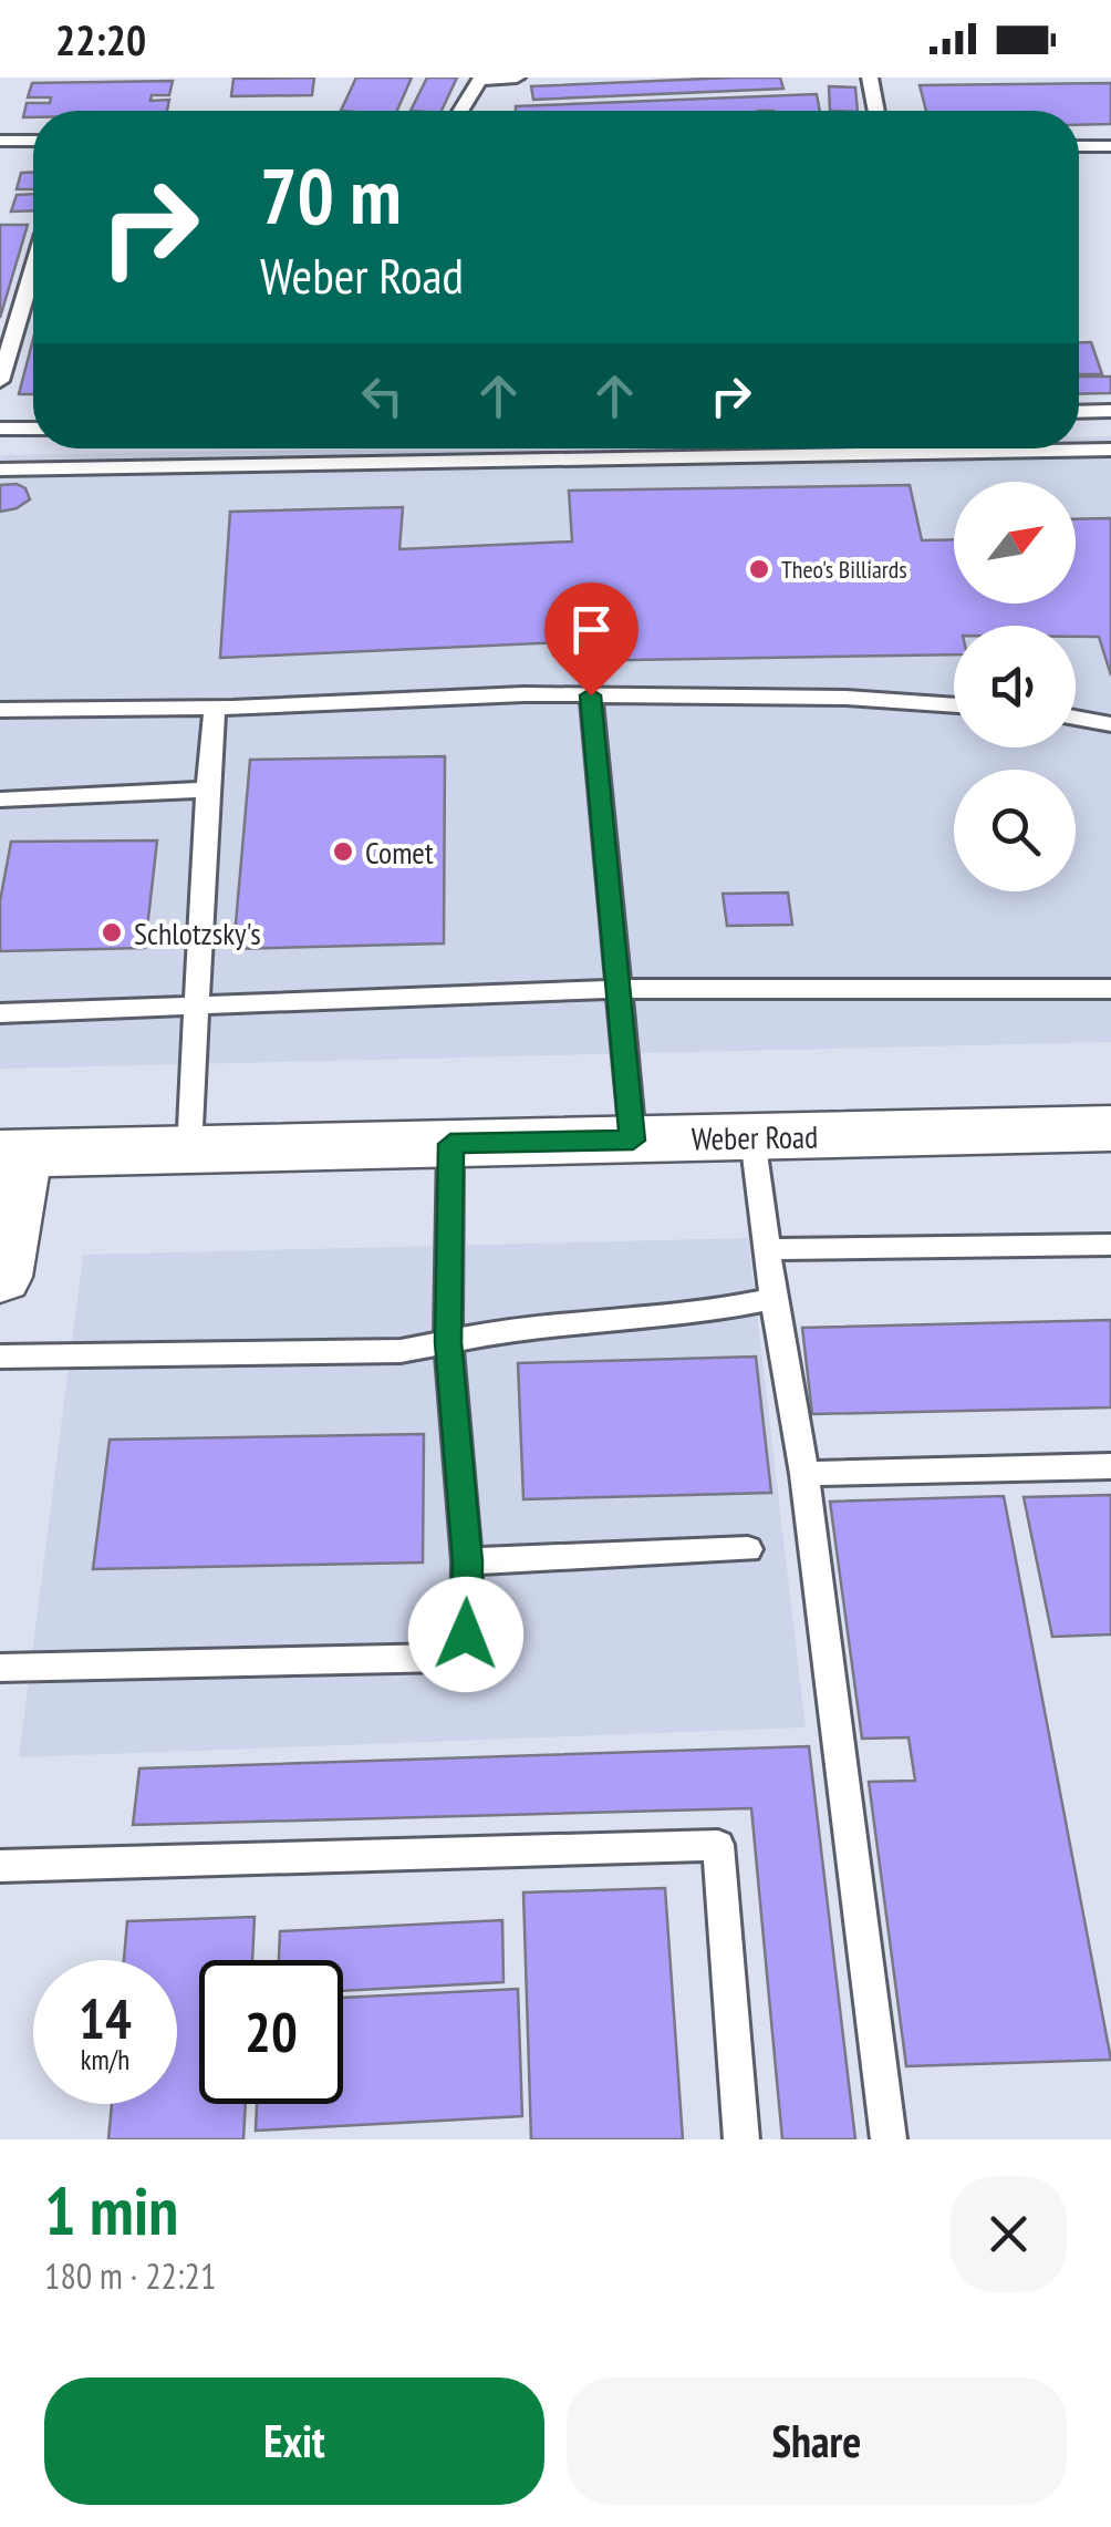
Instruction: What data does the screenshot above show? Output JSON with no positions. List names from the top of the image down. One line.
{"streets":{"main road":["Weber Road"]},"places":["Theo's Billiards","Comet","Schlotzsky's"],"north":"top right","page":{"status":"22:20","turn":["70 m","Weber Road"],"speed":"14 km/h","limit":"20","heading":["1 min","180 m · 22:21"],"buttons":["Exit","Share"]}}
